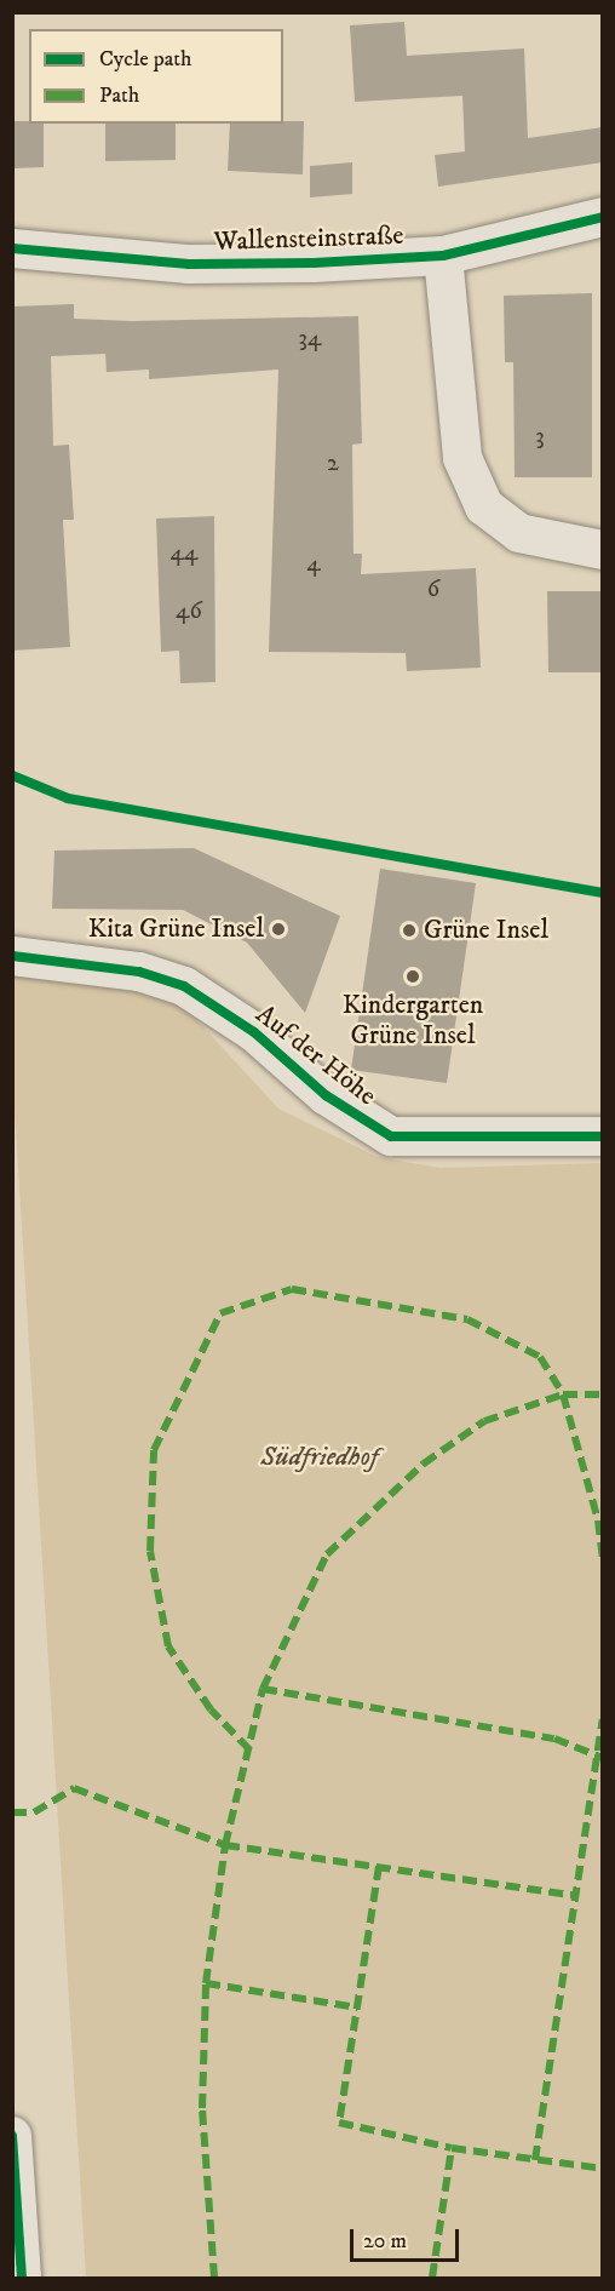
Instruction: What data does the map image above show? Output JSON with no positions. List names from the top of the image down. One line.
{"streets":{"street":["Wallensteinstraße","Auf der Höhe"]},"parks":["Südfriedhof"],"places":["Kita Grüne Insel","Grüne Insel","Kindergarten Grüne Insel"],"house_numbers":["34","3","2","44","4","6","46"],"legend":["Cycle path","Path"],"scale_bar":"20 m"}
